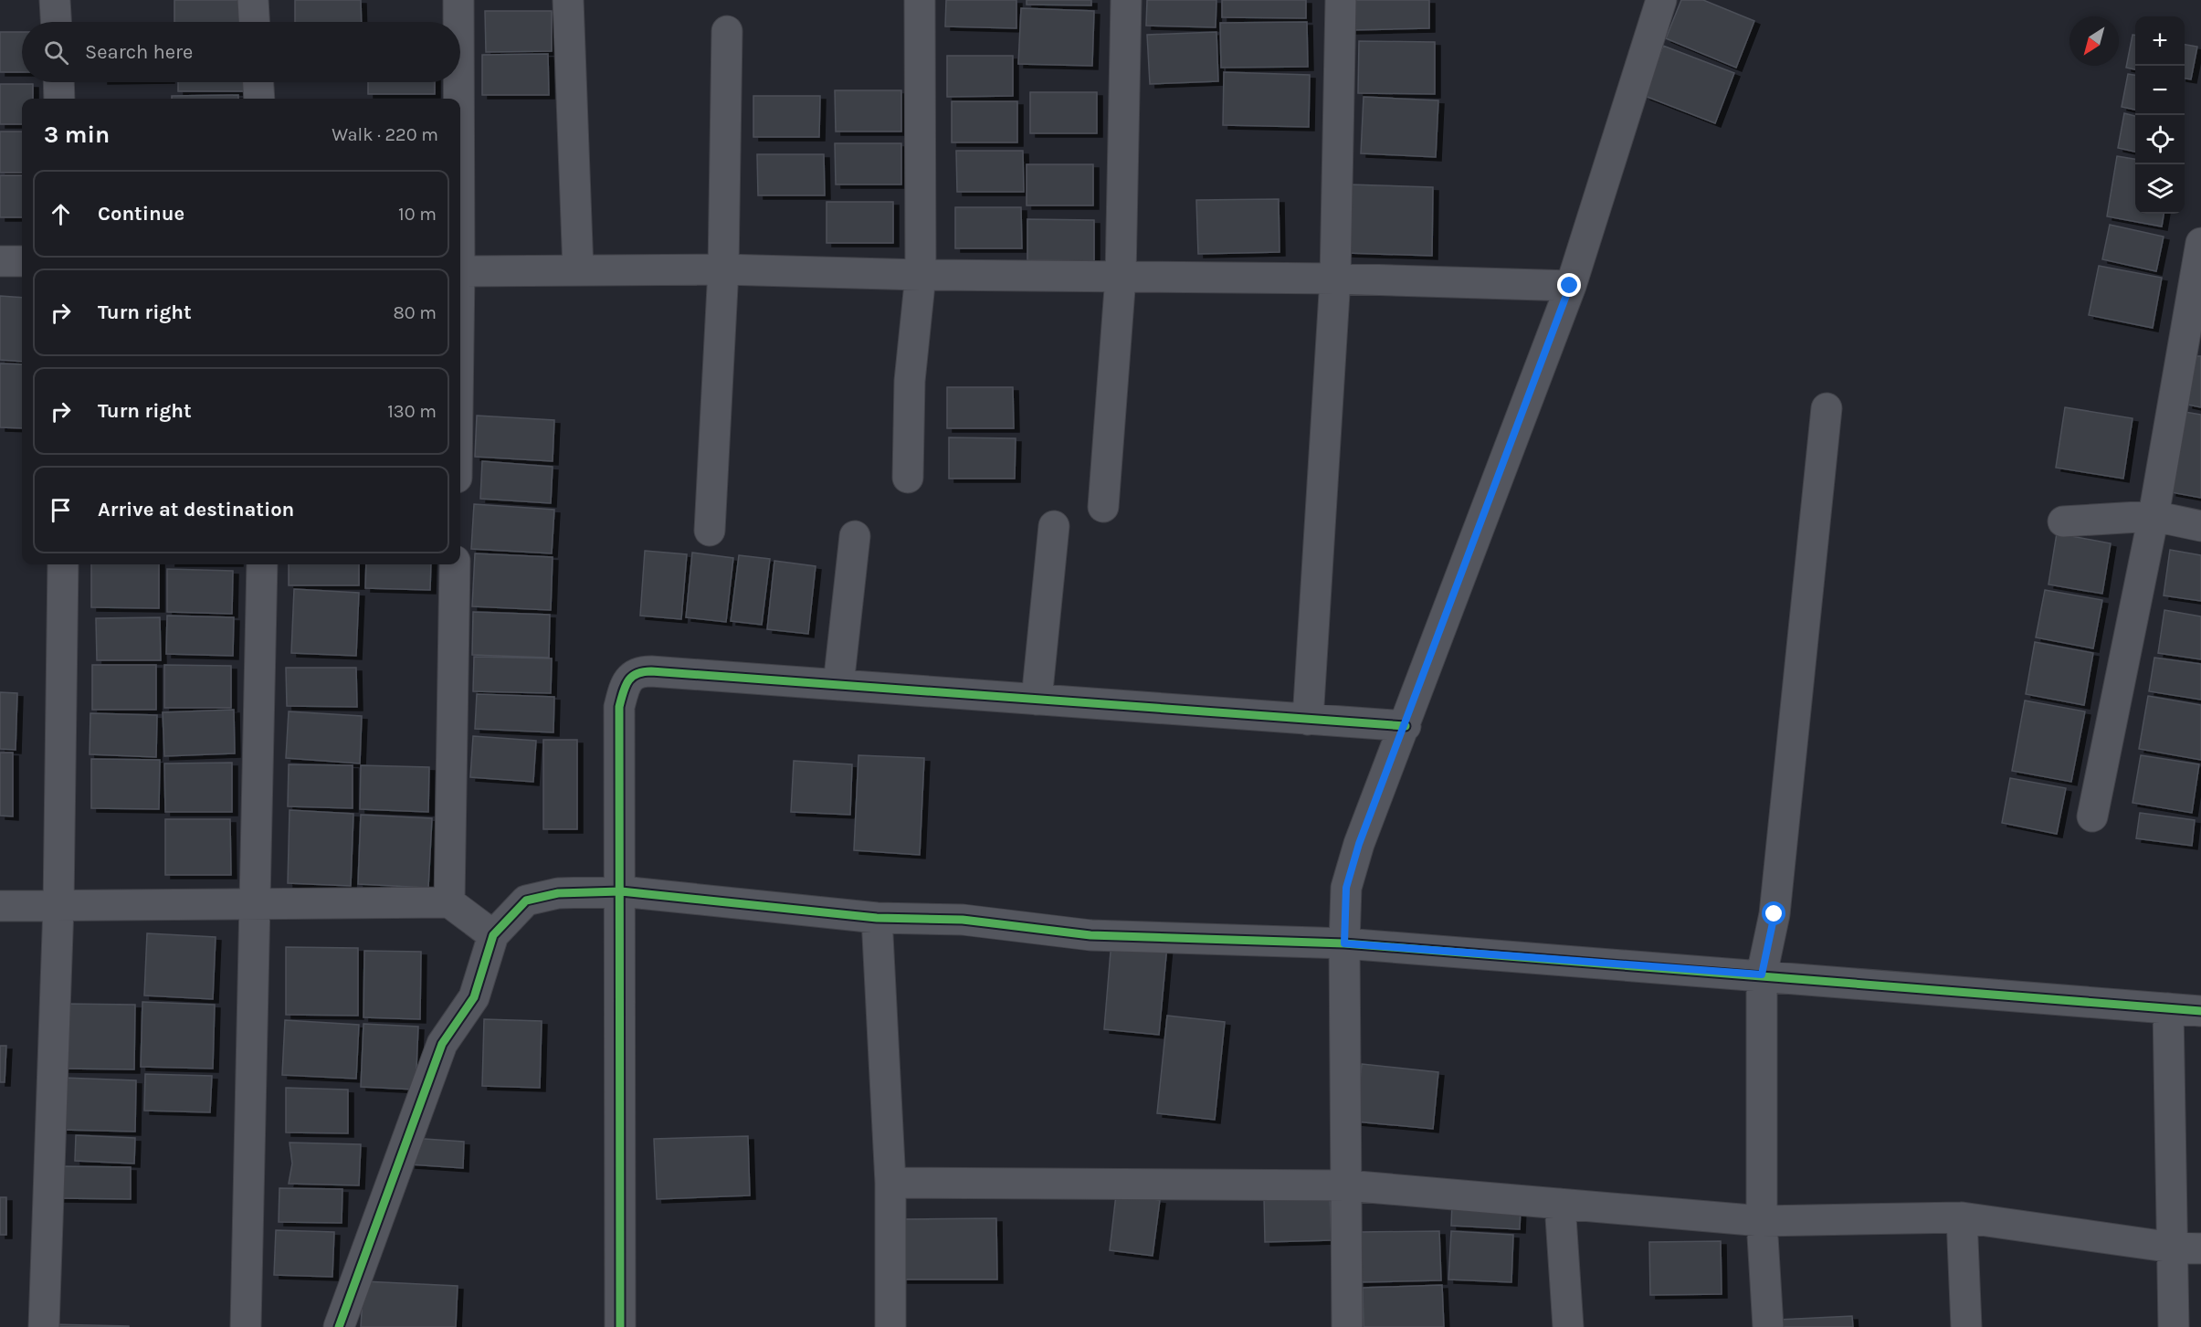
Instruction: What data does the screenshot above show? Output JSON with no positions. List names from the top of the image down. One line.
{"north":"bottom left","page":{"map_buttons":["+","−"],"search":"Search here","heading":["3 min","Walk · 220 m"],"list":[["Continue","10 m"],["Turn right","80 m"],["Turn right","130 m"],"Arrive at destination"]}}
